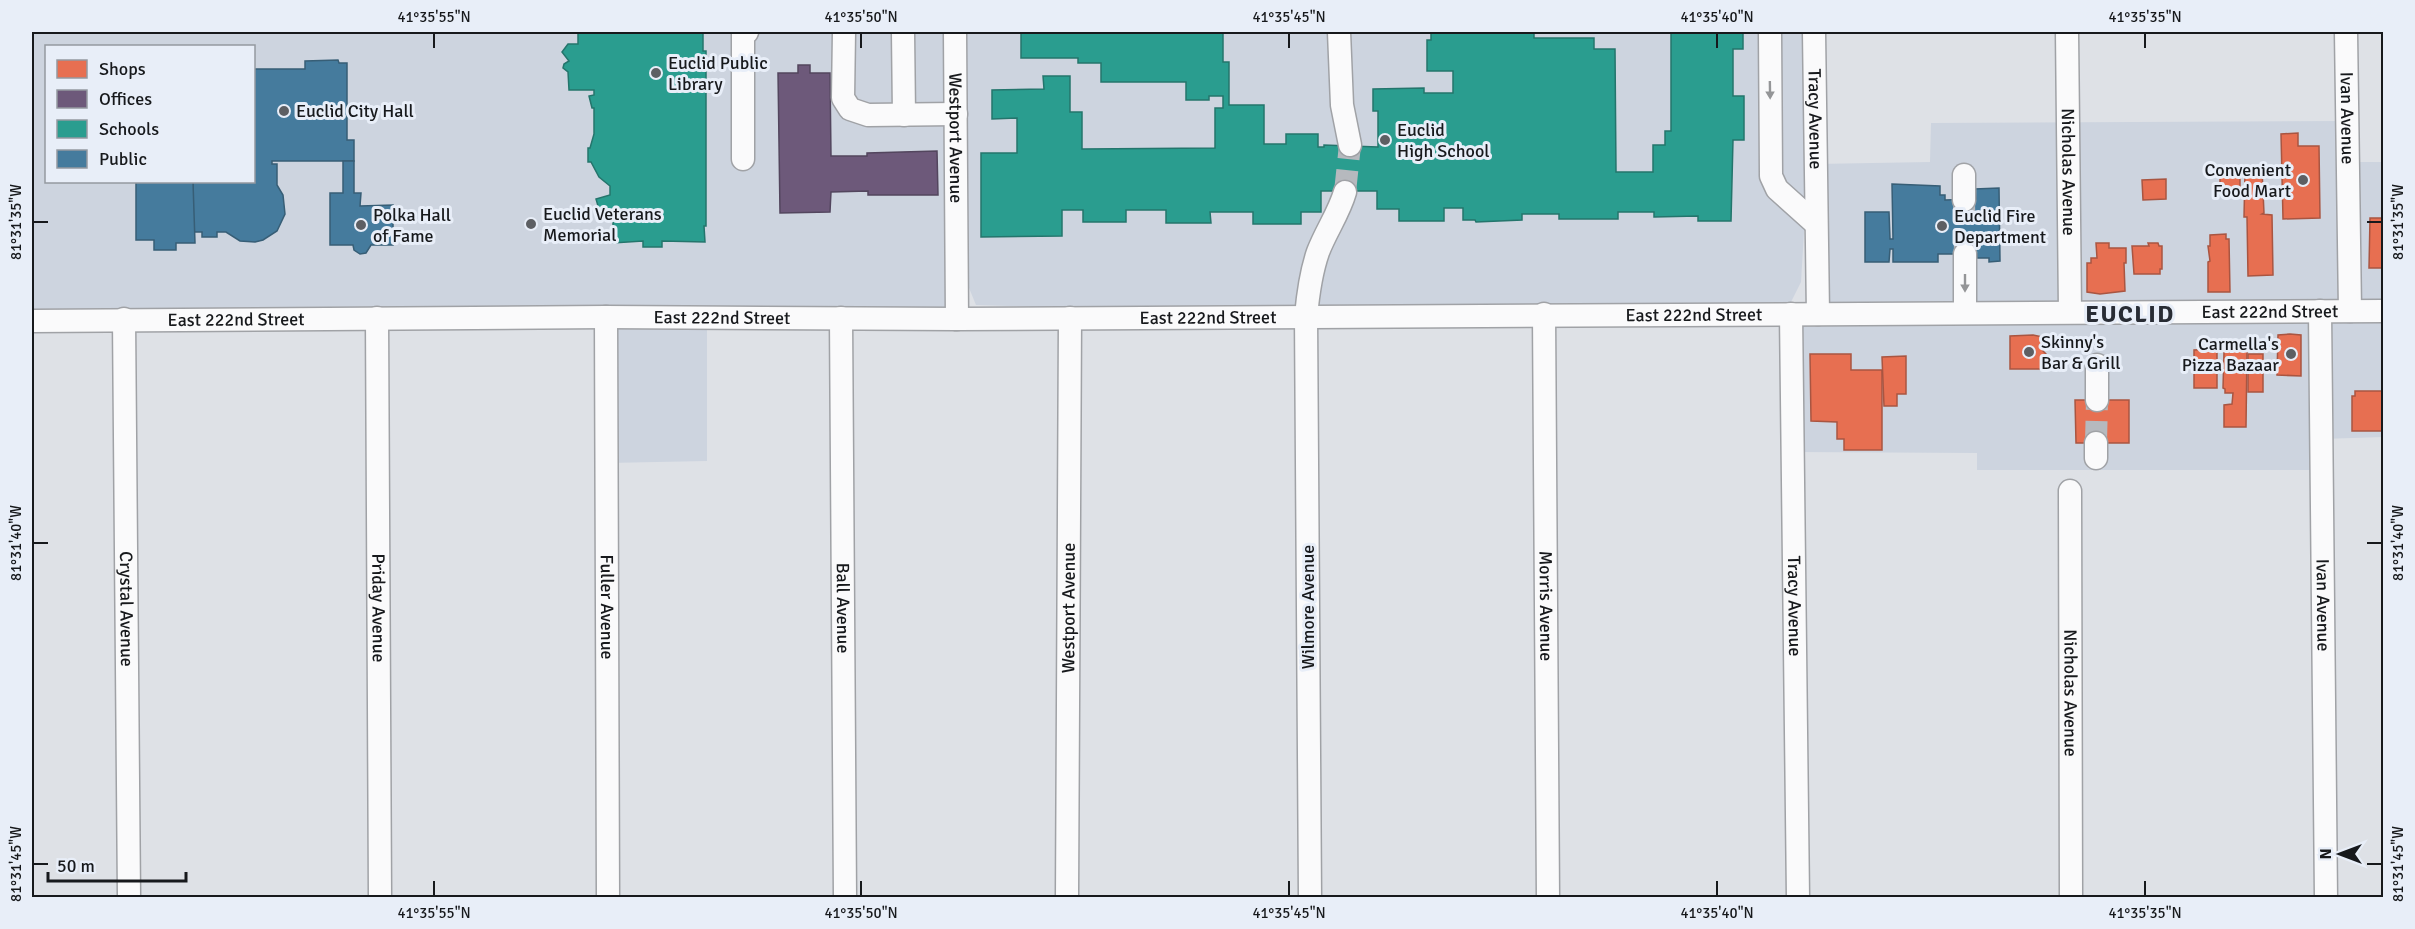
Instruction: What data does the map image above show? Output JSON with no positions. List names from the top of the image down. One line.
{"streets":{"street":["Ivan Avenue","Tracy Avenue","Westport Avenue","Nicholas Avenue","East 222nd Street","Morris Avenue","Fuller Avenue","Wilmore Avenue","Crystal Avenue","Priday Avenue","Ball Avenue"]},"crossings":[["Ivan Avenue","East 222nd Street"],["Tracy Avenue","East 222nd Street"],["Westport Avenue","East 222nd Street"],["Nicholas Avenue","East 222nd Street"],["East 222nd Street","Morris Avenue"],["East 222nd Street","Fuller Avenue"],["East 222nd Street","Wilmore Avenue"],["East 222nd Street","Crystal Avenue"],["East 222nd Street","Priday Avenue"],["East 222nd Street","Ball Avenue"]],"districts":["EUCLID"],"places":["Euclid Public Library","Euclid City Hall","Euclid High School","Convenient Food Mart","Euclid Veterans Memorial","Polka Hall of Fame","Euclid Fire Department","Skinny's Bar & Grill","Carmella's Pizza Bazaar"],"legend":["Shops","Offices","Schools","Public"],"scale_bar":"50 m","north":"left","coordinates":["41°35'55\"N","41°35'50\"N","41°35'45\"N","41°35'40\"N","41°35'35\"N","81°31'35\"W","81°31'40\"W","81°31'45\"W"]}
